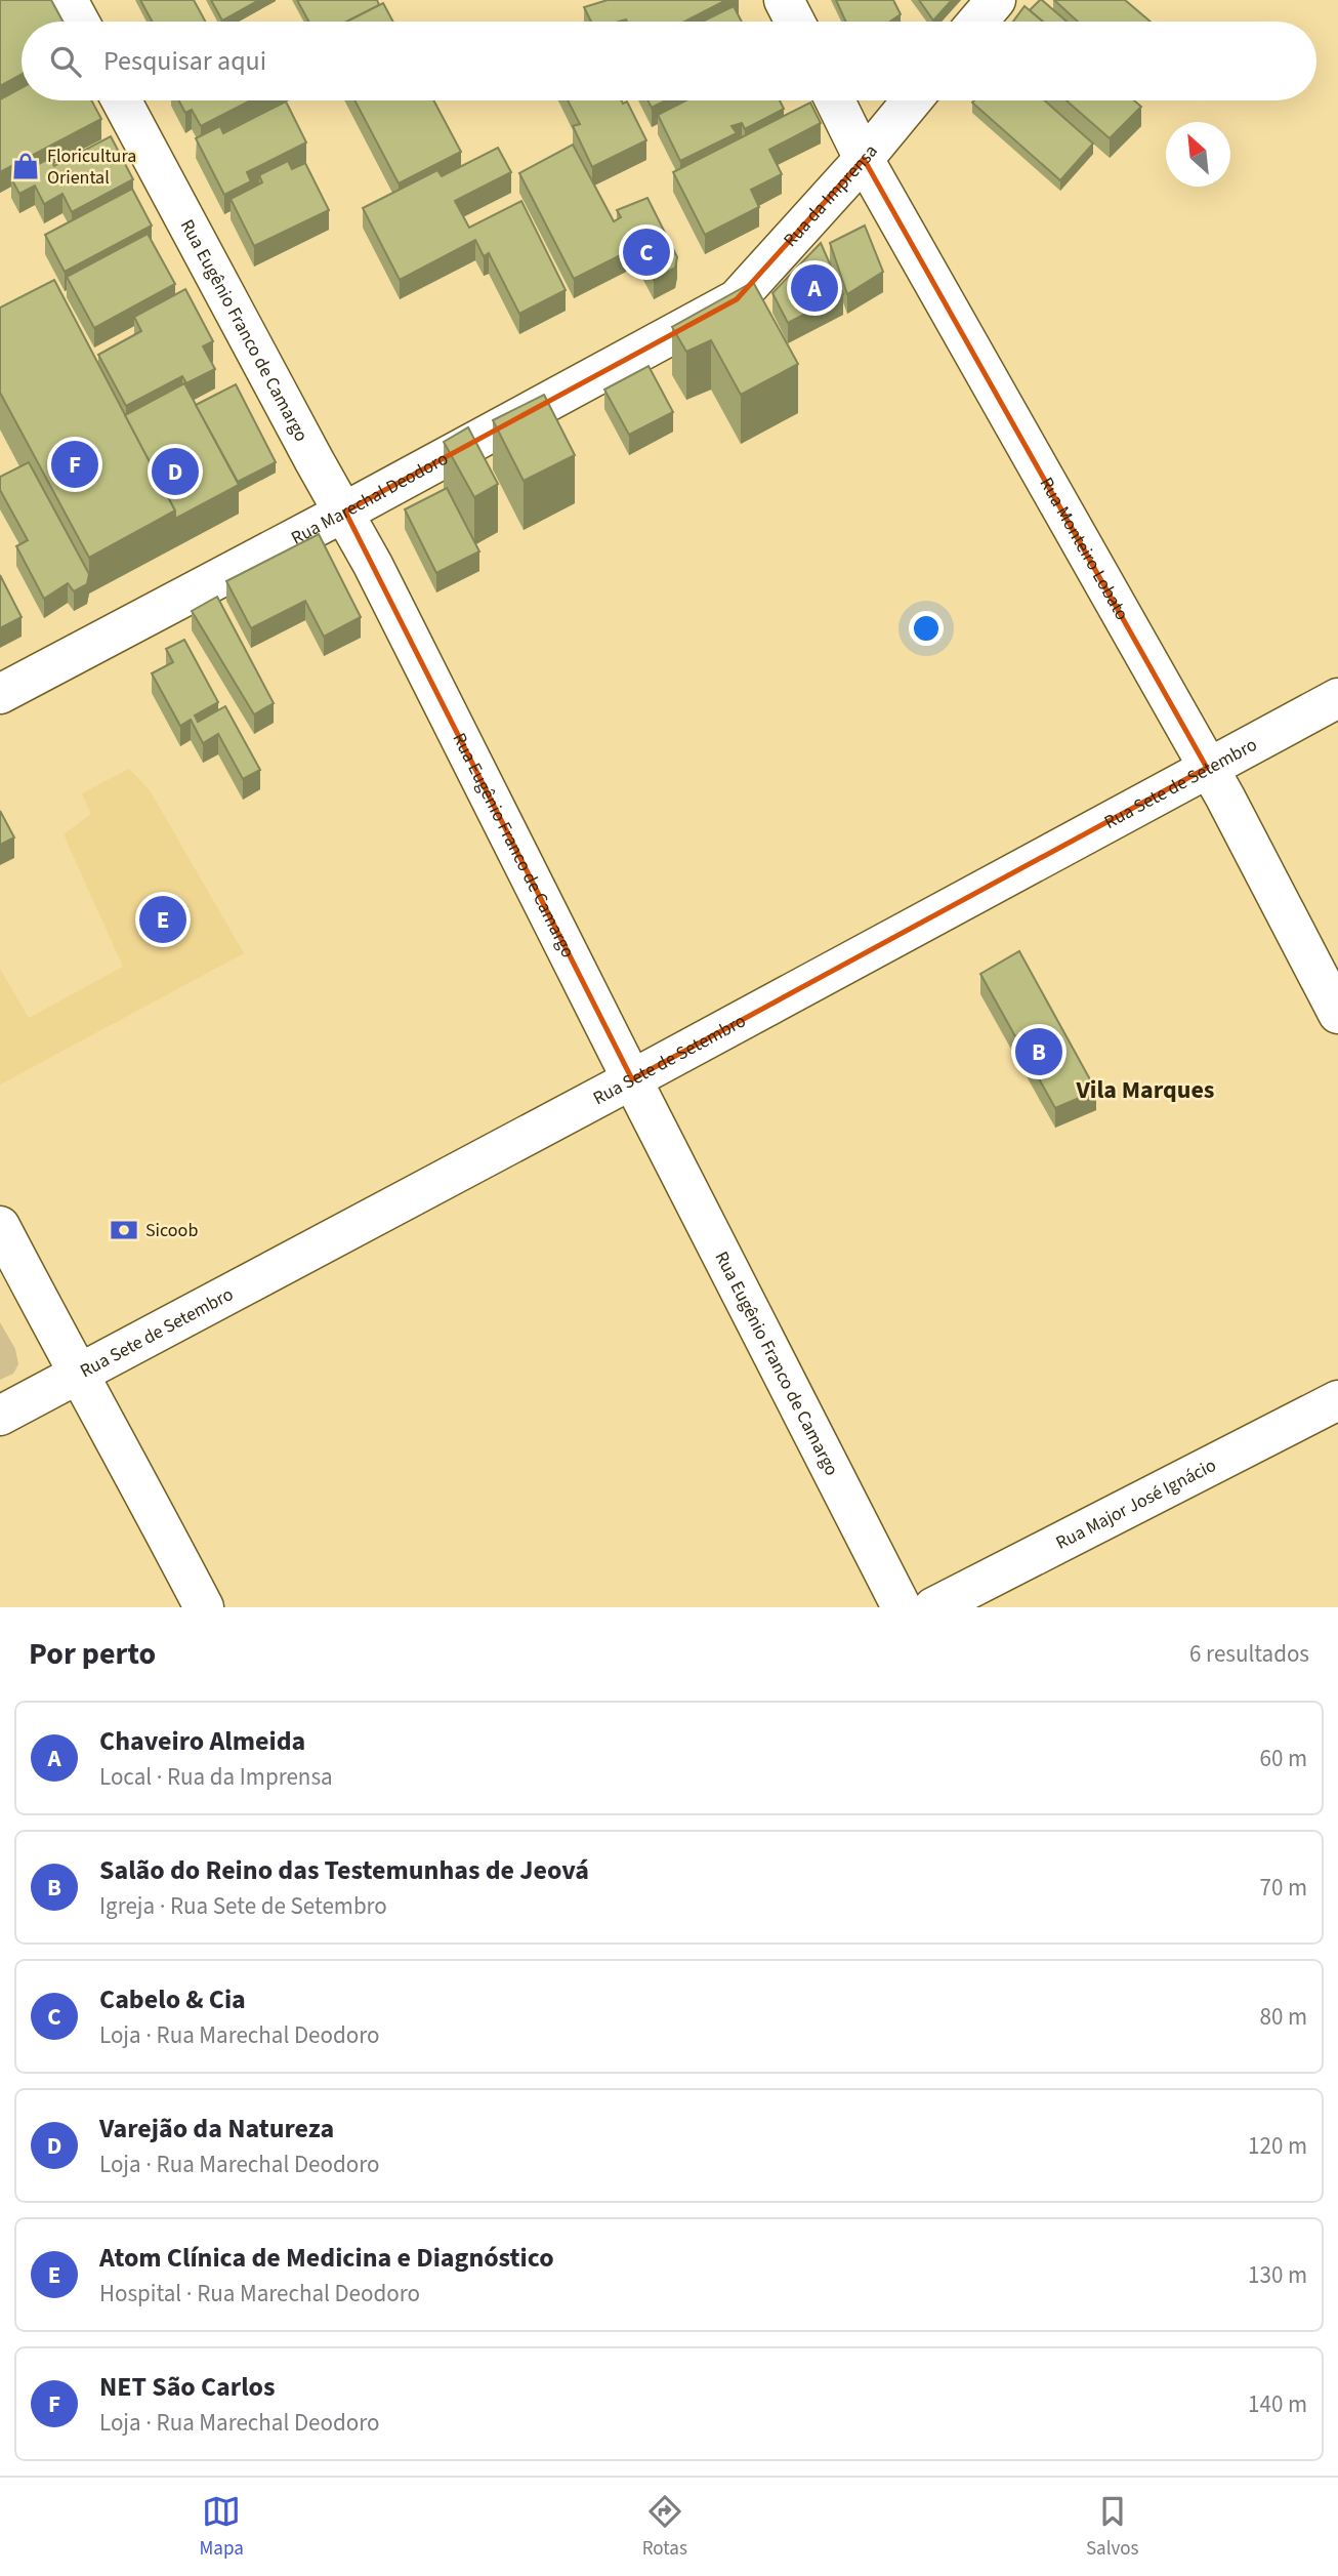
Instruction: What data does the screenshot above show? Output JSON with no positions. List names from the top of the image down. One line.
{"streets":{"street":["Rua da Imprensa","Rua Eugênio Franco de Camargo","Rua Marechal Deodoro","Rua Monteiro Lobato","Rua Sete de Setembro","Rua Major José Ignácio"]},"crossings":[["Rua da Imprensa","Rua Marechal Deodoro"],["Rua da Imprensa","Rua Monteiro Lobato"],["Rua Eugênio Franco de Camargo","Rua Marechal Deodoro"],["Rua Eugênio Franco de Camargo","Rua Sete de Setembro"],["Rua Monteiro Lobato","Rua Sete de Setembro"]],"districts":["Vila Marques"],"places":{"shop":["Floricultura Oriental"],"bank":["Sicoob"]},"north":"top left","page":{"search":"Pesquisar aqui","pins":["C","A","F","D","E","B"],"heading":["Por perto","6 resultados"],"list":[{"mark":"A","name":"Chaveiro Almeida","note":"Local · Rua da Imprensa","value":"60 m"},{"mark":"B","name":"Salão do Reino das Testemunhas de Jeová","note":"Igreja · Rua Sete de Setembro","value":"70 m"},{"mark":"C","name":"Cabelo & Cia","note":"Loja · Rua Marechal Deodoro","value":"80 m"},{"mark":"D","name":"Varejão da Natureza","note":"Loja · Rua Marechal Deodoro","value":"120 m"},{"mark":"E","name":"Atom Clínica de Medicina e Diagnóstico","note":"Hospital · Rua Marechal Deodoro","value":"130 m"},{"mark":"F","name":"NET São Carlos","note":"Loja · Rua Marechal Deodoro","value":"140 m"}],"nav":["Mapa","Rotas","Salvos"]}}
